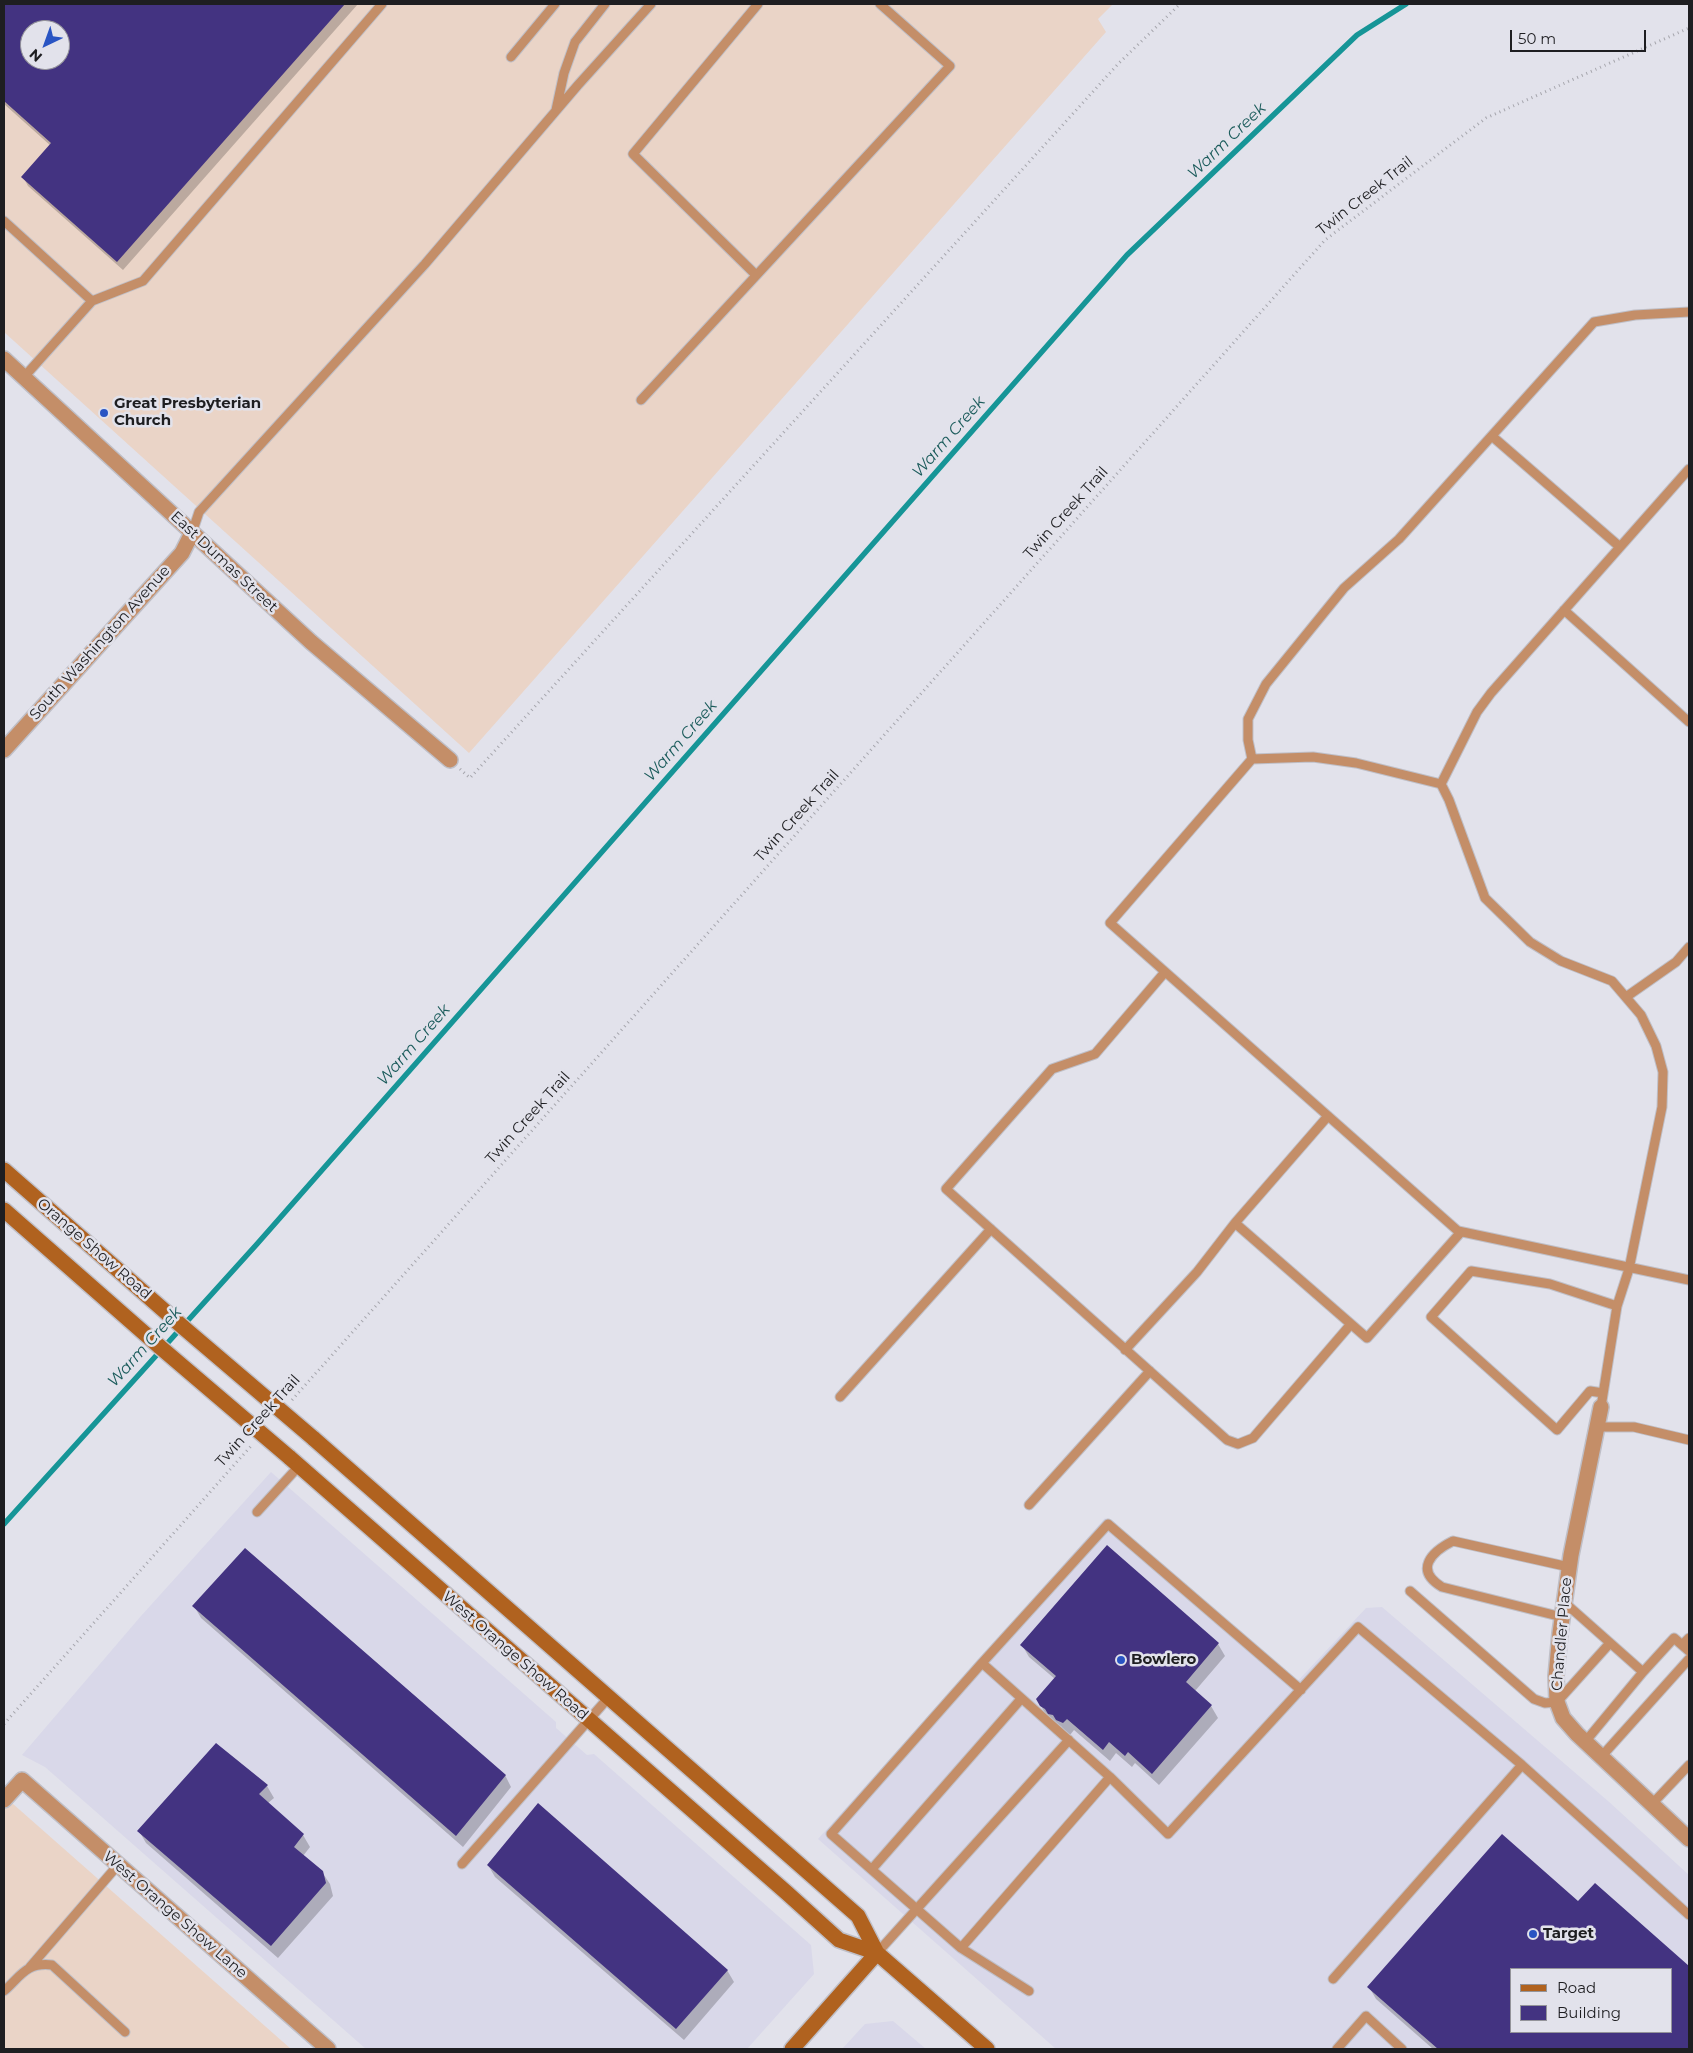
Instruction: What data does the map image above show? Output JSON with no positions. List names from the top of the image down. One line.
{"streets":{"main road":["Orange Show Road","West Orange Show Road"],"street":["East Dumas Street","South Washington Avenue","Chandler Place","West Orange Show Lane"],"path":["Twin Creek Trail"]},"crossings":[["East Dumas Street","South Washington Avenue"],["Orange Show Road","West Orange Show Road"]],"water":["Warm Creek"],"places":["Great Presbyterian Church","Bowlero","Target"],"legend":["Road","Building"],"scale_bar":"50 m","north":"bottom left"}
